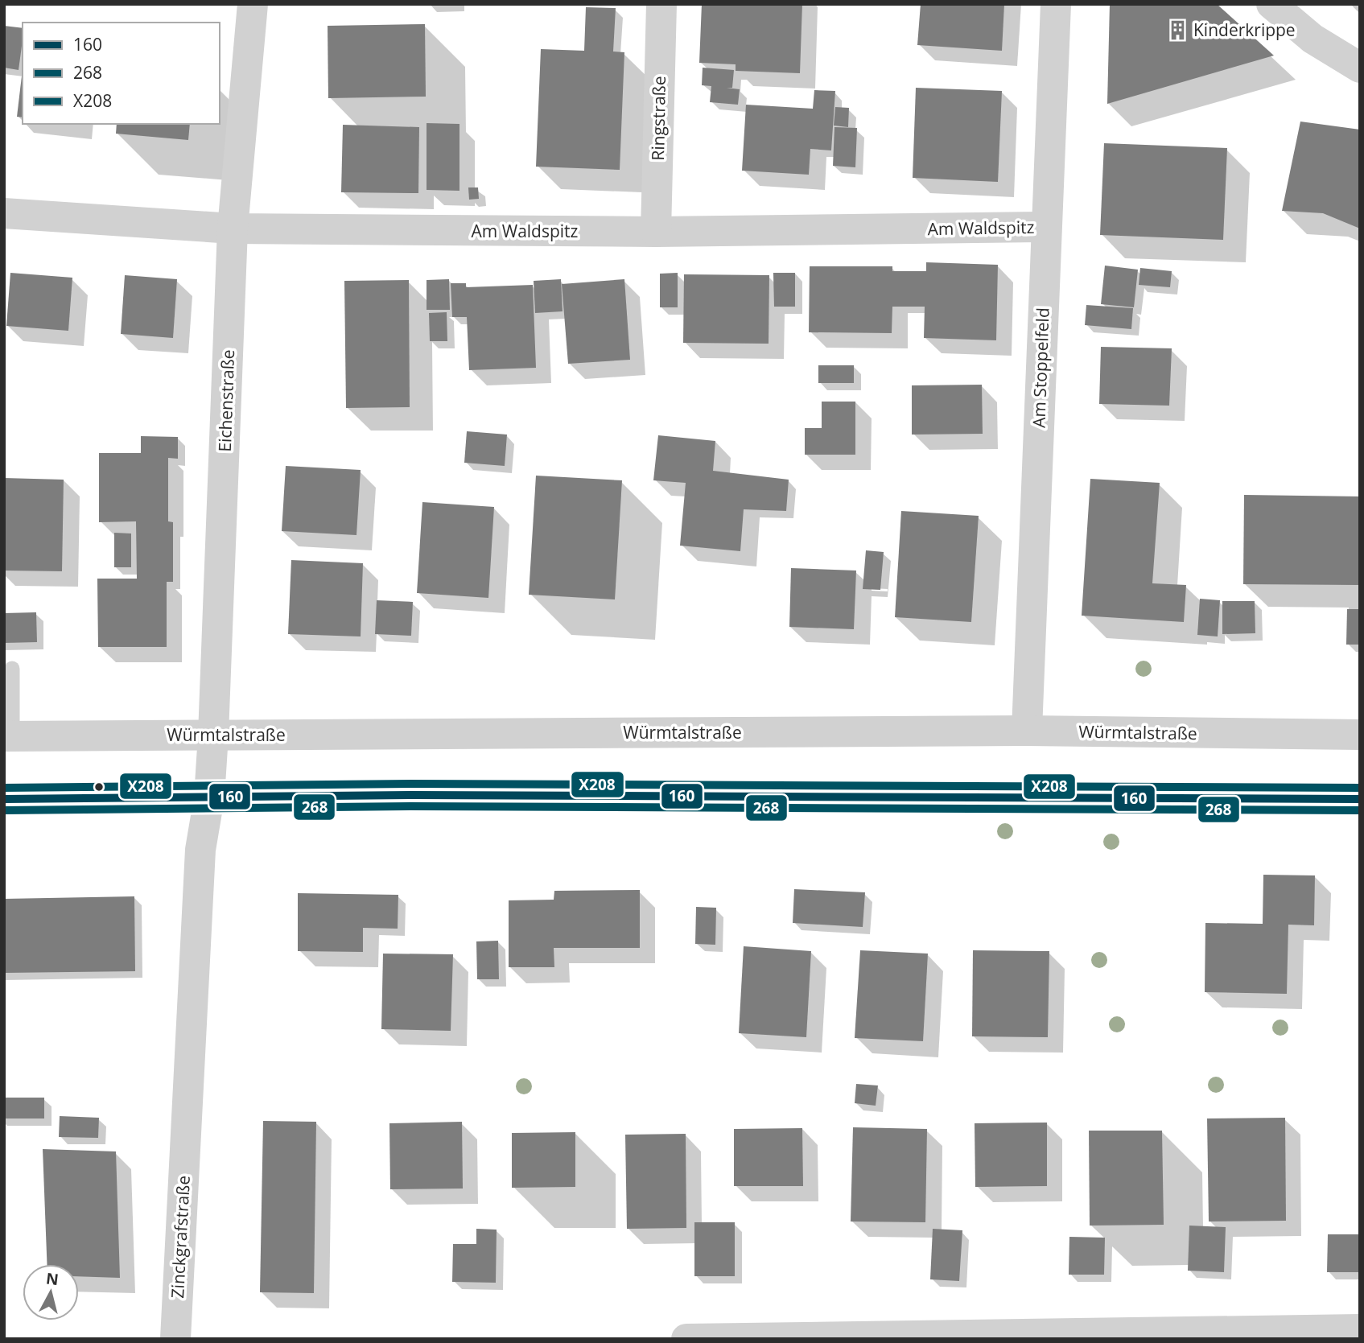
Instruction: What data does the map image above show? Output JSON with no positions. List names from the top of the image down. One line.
{"streets":{"street":["Ringstraße","Am Waldspitz","Am Stoppelfeld","Eichenstraße","Würmtalstraße","Zinckgrafstraße"]},"crossings":[["Ringstraße","Am Waldspitz"],["Am Waldspitz","Am Stoppelfeld"],["Am Waldspitz","Eichenstraße"],["Am Stoppelfeld","Würmtalstraße"],["Eichenstraße","Würmtalstraße"],["Eichenstraße","Zinckgrafstraße"]],"places":{"building":["Kinderkrippe"]},"lines":["transit line X208","transit line 160","transit line 268"],"legend":["160","268","X208"],"north":"top"}
